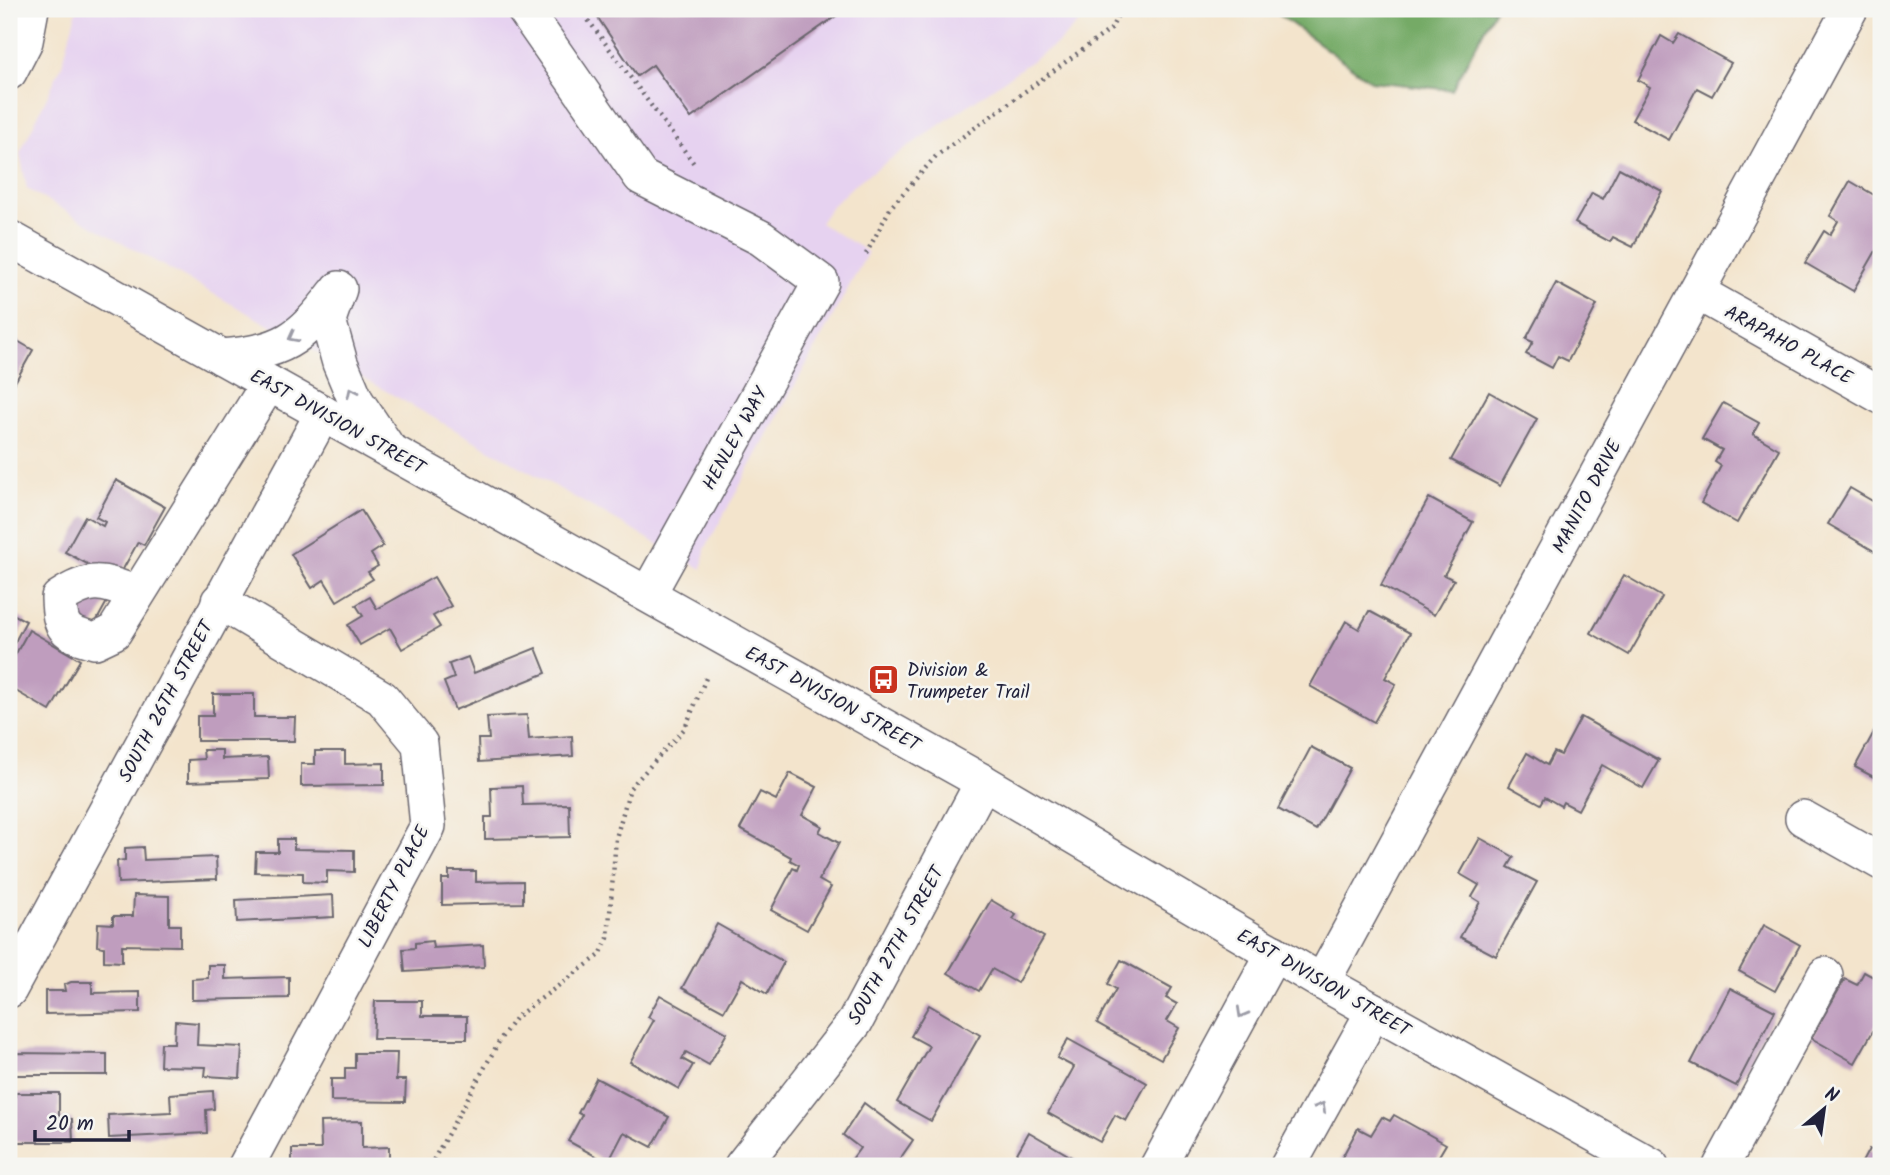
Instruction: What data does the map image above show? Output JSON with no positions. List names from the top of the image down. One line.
{"streets":{"street":["ARAPAHO PLACE","EAST DIVISION STREET","HENLEY WAY","MANITO DRIVE","SOUTH 26TH STREET","LIBERTY PLACE","SOUTH 27TH STREET"]},"crossings":[["ARAPAHO PLACE","MANITO DRIVE"],["EAST DIVISION STREET","HENLEY WAY"],["EAST DIVISION STREET","MANITO DRIVE"],["EAST DIVISION STREET","SOUTH 26TH STREET"],["EAST DIVISION STREET","SOUTH 27TH STREET"],["SOUTH 26TH STREET","LIBERTY PLACE"]],"places":{"bus stop":["Division & Trumpeter Trail"]},"scale_bar":"20 m","north":"top right"}
